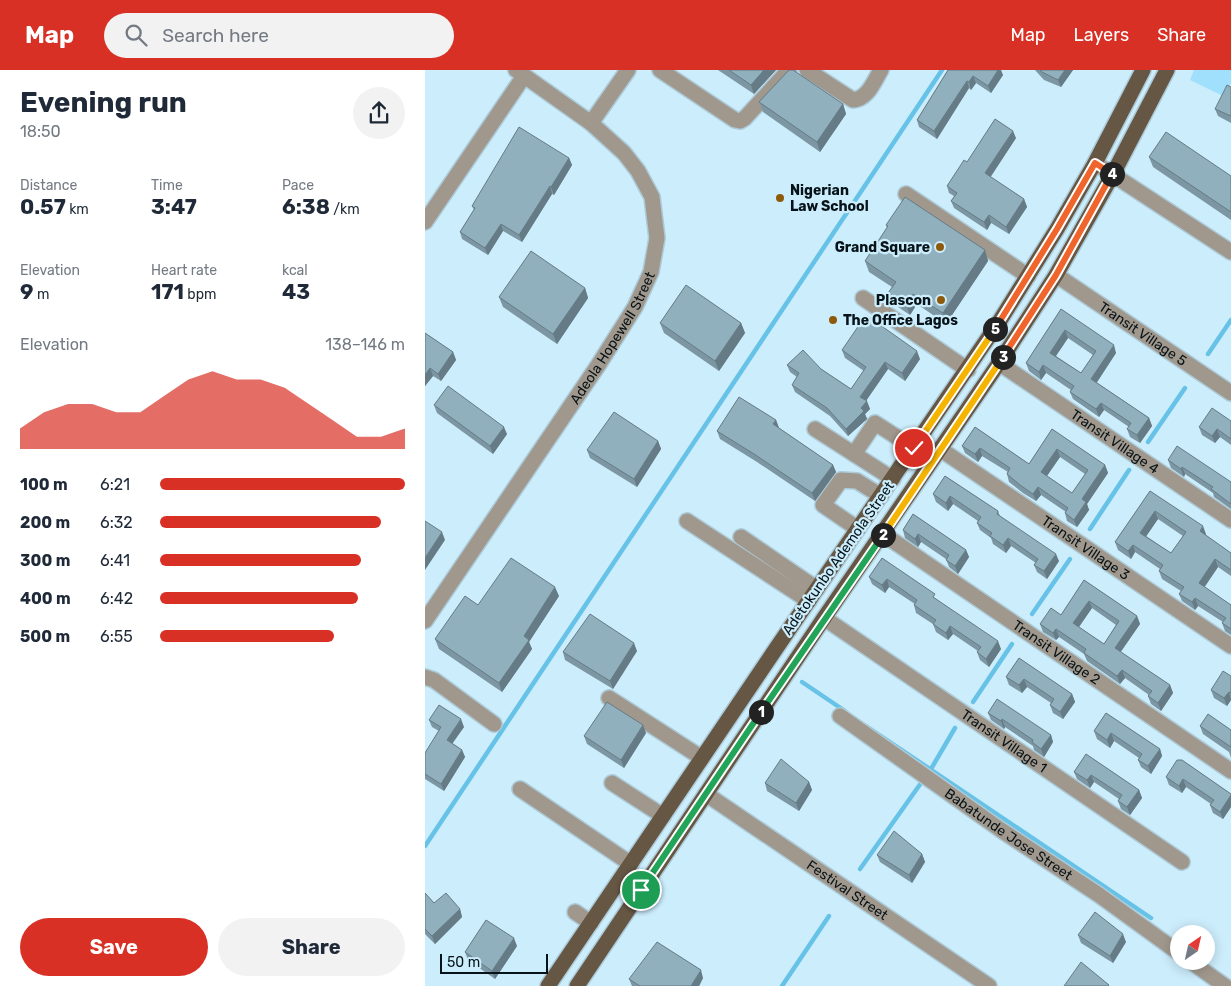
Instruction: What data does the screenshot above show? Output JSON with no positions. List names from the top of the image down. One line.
{"streets":{"main road":["Adetokunbo Ademola Street"],"street":["Transit Village 5","Adeola Hopewell Street","Transit Village 4","Transit Village 3","Transit Village 2","Transit Village 1","Babatunde Jose Street","Festival Street"]},"crossings":[["Transit Village 5","Adetokunbo Ademola Street"],["Transit Village 4","Adetokunbo Ademola Street"],["Transit Village 3","Adetokunbo Ademola Street"],["Adetokunbo Ademola Street","Transit Village 2"],["Adetokunbo Ademola Street","Transit Village 1"],["Adetokunbo Ademola Street","Festival Street"]],"places":["Nigerian Law School","Grand Square","Plascon","The Office Lagos"],"scale_bar":"50 m","north":"top right","page":{"header":"Map","search":"Search here","nav":["Map","Layers","Share"],"heading":["Evening run","18:50"],"stats":[["Distance","0.57 km"],["Time","3:47"],["Pace","6:38 /km"],["Elevation","9 m"],["Heart rate","171 bpm"],["kcal","43"]],"pins":["4","5","3","2","1"],"chart":["Elevation","138–146 m"],"list":[{"name":"100 m","note":"6:21"},{"name":"200 m","note":"6:32"},{"name":"300 m","note":"6:41"},{"name":"400 m","note":"6:42"},{"name":"500 m","note":"6:55"}],"buttons":["Save","Share"],"scale":"50 m"}}
